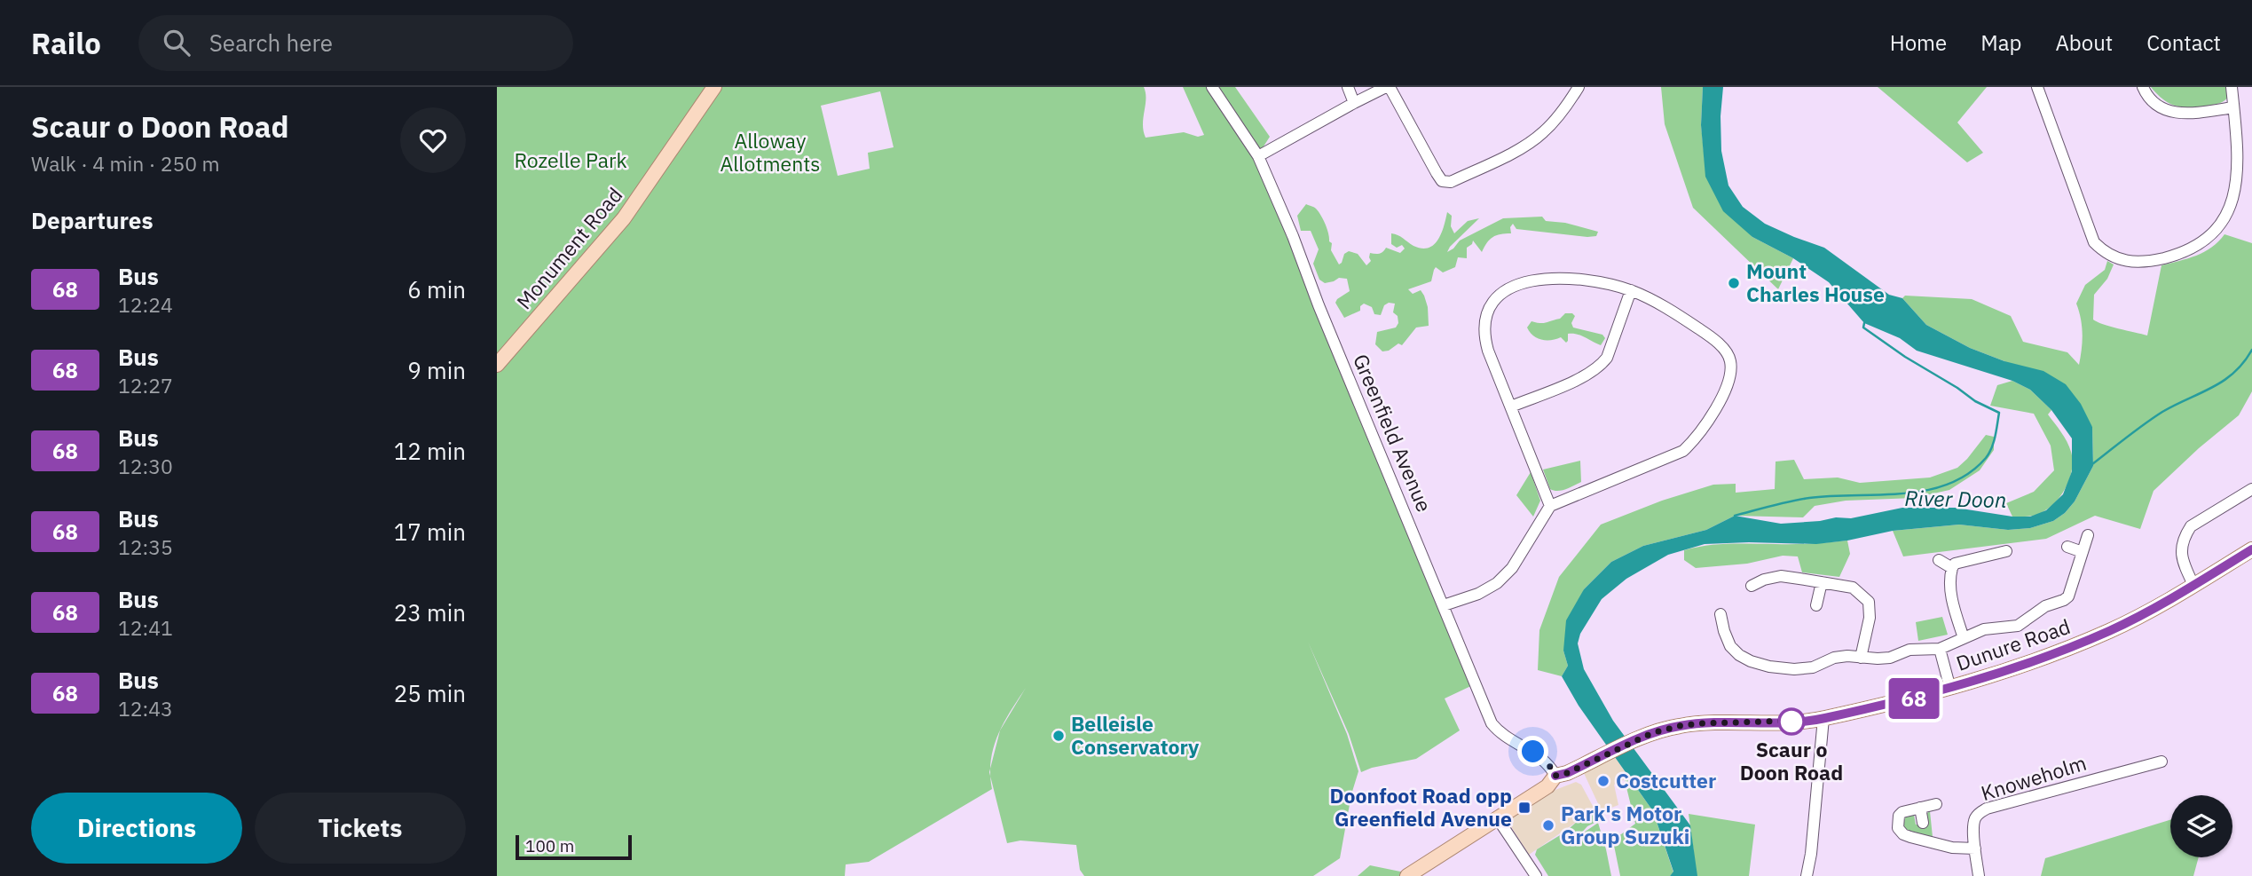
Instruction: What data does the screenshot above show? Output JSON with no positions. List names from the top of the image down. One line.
{"streets":{"main road":["Monument Road","Dunure Road"],"street":["Greenfield Avenue","Knoweholm"]},"crossings":[["Greenfield Avenue","Dunure Road"]],"water":["River Doon"],"parks":["Alloway Allotments","Rozelle Park"],"places":{"other":["Mount Charles House","Scaur o Doon Road","Belleisle Conservatory","Costcutter","Park's Motor Group Suzuki"],"transit":["Doonfoot Road opp Greenfield Avenue"]},"lines":["bus line 68"],"scale_bar":"100 m","page":{"header":"Railo","search":"Search here","nav":["Home","Map","About","Contact"],"heading":[["Scaur o Doon Road","Walk · 4 min · 250 m"],"Departures"],"on_map":"68","list":[{"mark":"68","name":"Bus","note":"12:24","value":"6 min"},{"mark":"68","name":"Bus","note":"12:27","value":"9 min"},{"mark":"68","name":"Bus","note":"12:30","value":"12 min"},{"mark":"68","name":"Bus","note":"12:35","value":"17 min"},{"mark":"68","name":"Bus","note":"12:41","value":"23 min"},{"mark":"68","name":"Bus","note":"12:43","value":"25 min"}],"buttons":["Directions","Tickets"],"scale":"100 m"}}
